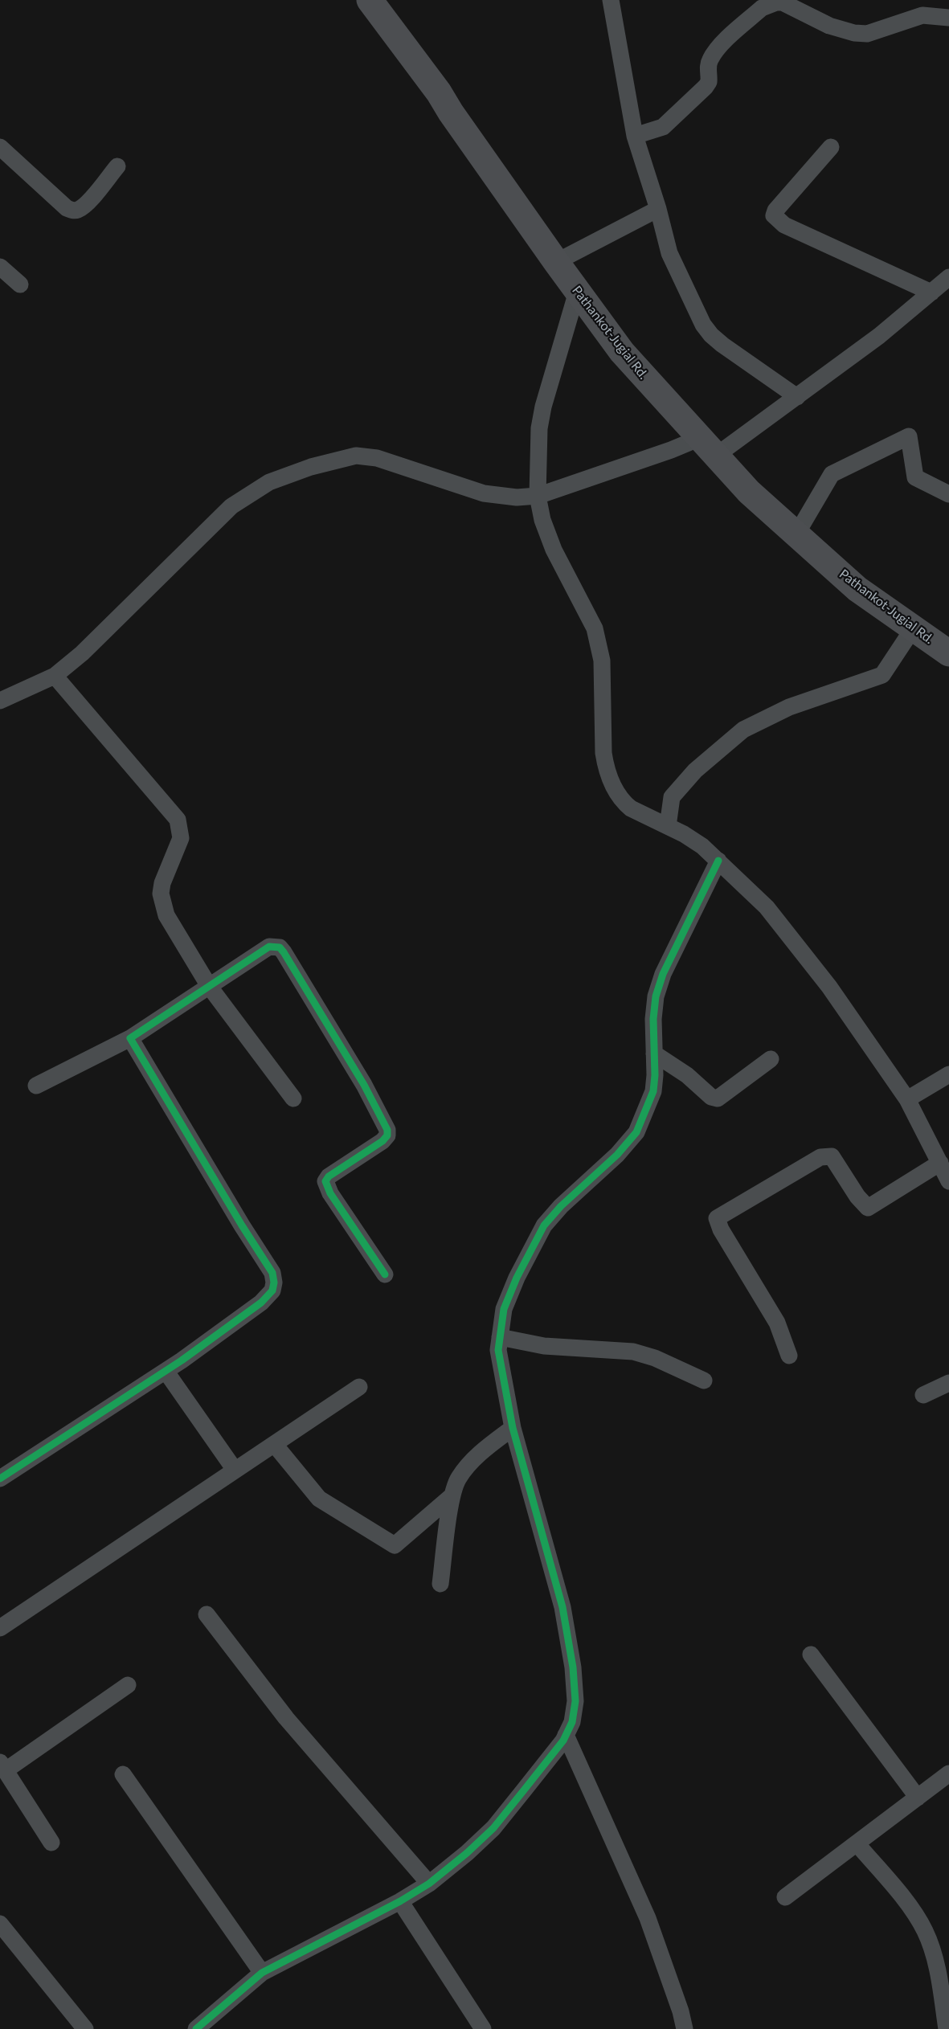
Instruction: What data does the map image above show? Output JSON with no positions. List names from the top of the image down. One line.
{"streets":{"main road":["Pathankot-Jugial Rd."]}}
